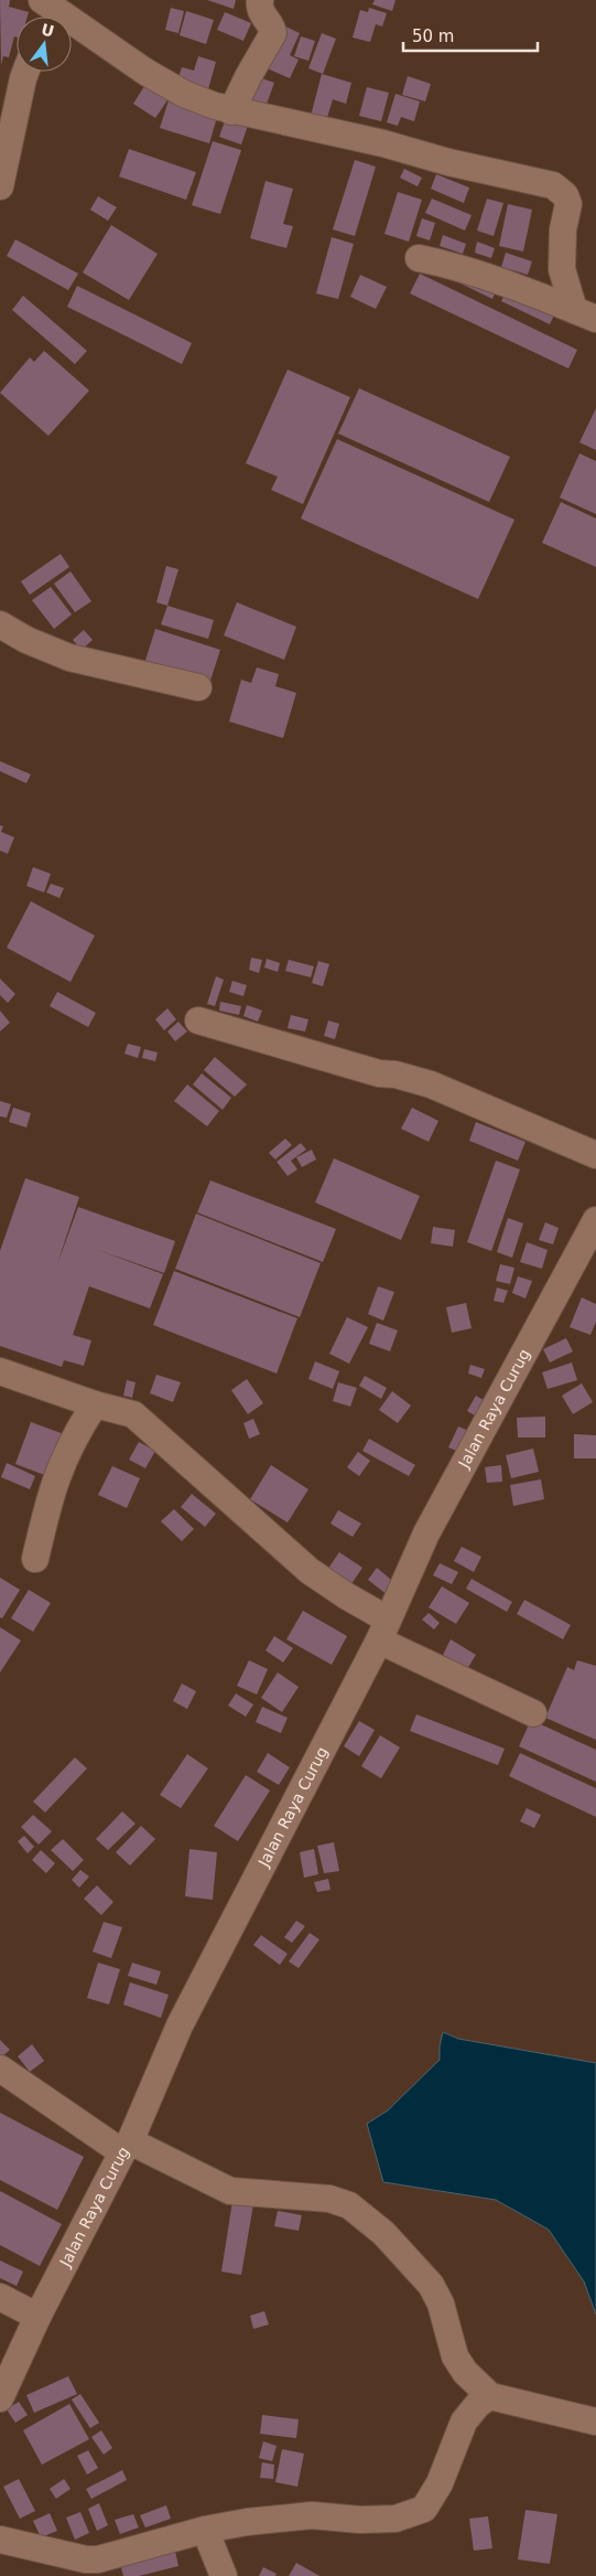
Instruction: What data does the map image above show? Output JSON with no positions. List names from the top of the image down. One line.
{"streets":{"street":["Jalan Raya Curug"]},"scale_bar":"50 m","north":"top"}
